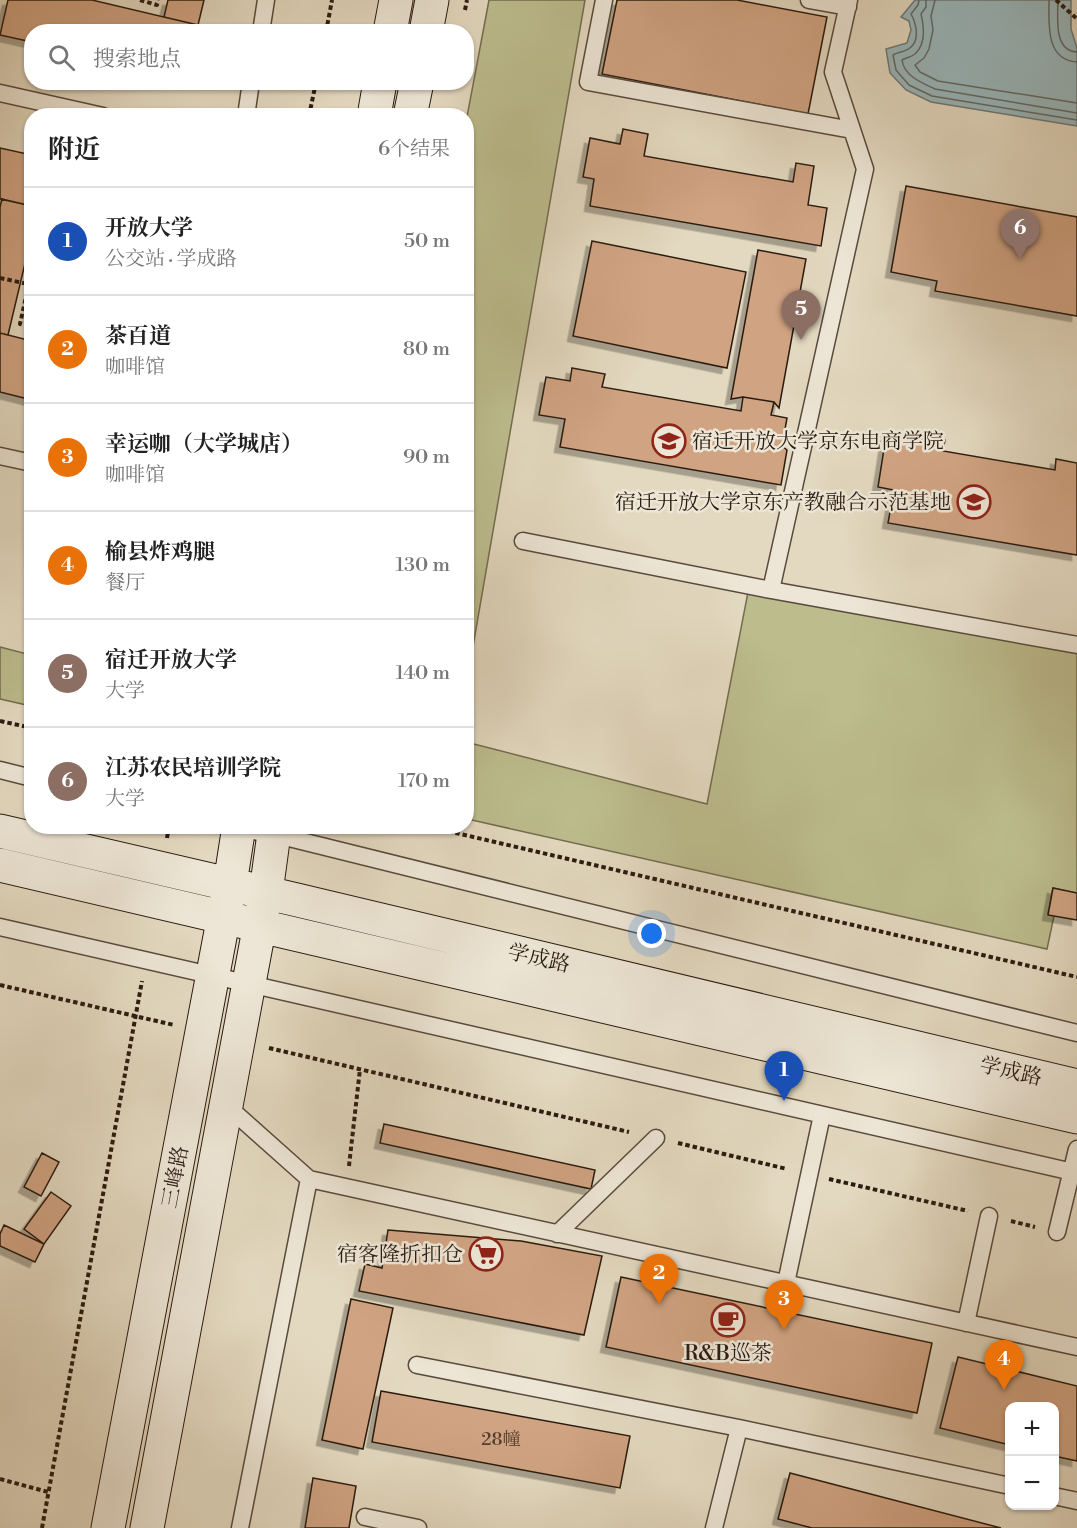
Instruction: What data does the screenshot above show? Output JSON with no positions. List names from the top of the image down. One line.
{"streets":{"main road":["学成路","三峰路"]},"crossings":[["学成路","三峰路"]],"places":{"school or university":["宿迁开放大学京东电商学院","宿迁开放大学京东产教融合示范基地"],"supermarket":["宿客隆折扣仓"],"cafe":["R&B巡茶"]},"house_numbers":["28幢"],"page":{"search":"搜索地点","heading":["附近","6个结果"],"list":[{"mark":"1","name":"开放大学","note":"公交站 · 学成路","value":"50 m"},{"mark":"2","name":"茶百道","note":"咖啡馆","value":"80 m"},{"mark":"3","name":"幸运咖（大学城店）","note":"咖啡馆","value":"90 m"},{"mark":"4","name":"榆县炸鸡腿","note":"餐厅","value":"130 m"},{"mark":"5","name":"宿迁开放大学","note":"大学","value":"140 m"},{"mark":"6","name":"江苏农民培训学院","note":"大学","value":"170 m"}],"pins":["6","5","1","2","3","4"],"map_buttons":["+","−"]}}
